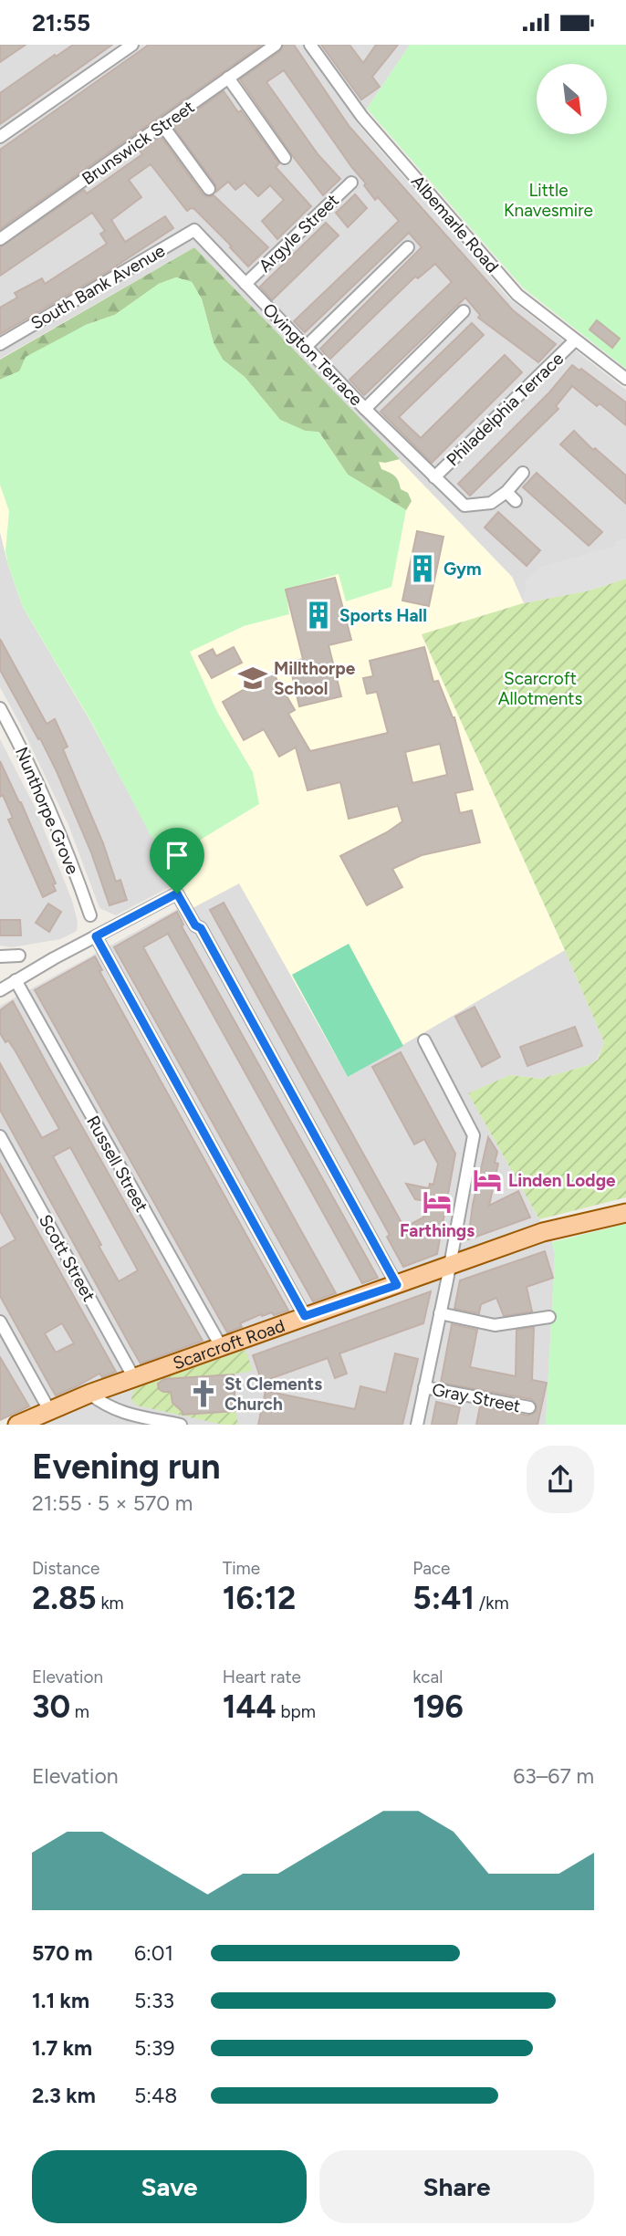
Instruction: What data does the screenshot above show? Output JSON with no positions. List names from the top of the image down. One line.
{"streets":{"main road":["Scarcroft Road"],"street":["Brunswick Street","Albemarle Road","Argyle Street","South Bank Avenue","Ovington Terrace","Philadelphia Terrace","Nunthorpe Grove","Russell Street","Scott Street","Gray Street"]},"crossings":[["Albemarle Road","Philadelphia Terrace"],["Argyle Street","Ovington Terrace"],["South Bank Avenue","Ovington Terrace"],["Ovington Terrace","Philadelphia Terrace"],["Russell Street","Scarcroft Road"],["Scott Street","Scarcroft Road"]],"parks":["Little Knavesmire","Scarcroft Allotments"],"places":{"building":["Gym","Sports Hall"],"school or university":["Millthorpe School"],"hotel":["Linden Lodge","Farthings"],"church":["St Clements Church"]},"north":"bottom right","page":{"status":"21:55","heading":["Evening run","21:55 · 5 × 570 m"],"stats":[["Distance","2.85 km"],["Time","16:12"],["Pace","5:41 /km"],["Elevation","30 m"],["Heart rate","144 bpm"],["kcal","196"]],"chart":["Elevation","63–67 m"],"list":[{"name":"570 m","note":"6:01"},{"name":"1.1 km","note":"5:33"},{"name":"1.7 km","note":"5:39"},{"name":"2.3 km","note":"5:48"}],"buttons":["Save","Share"]}}
